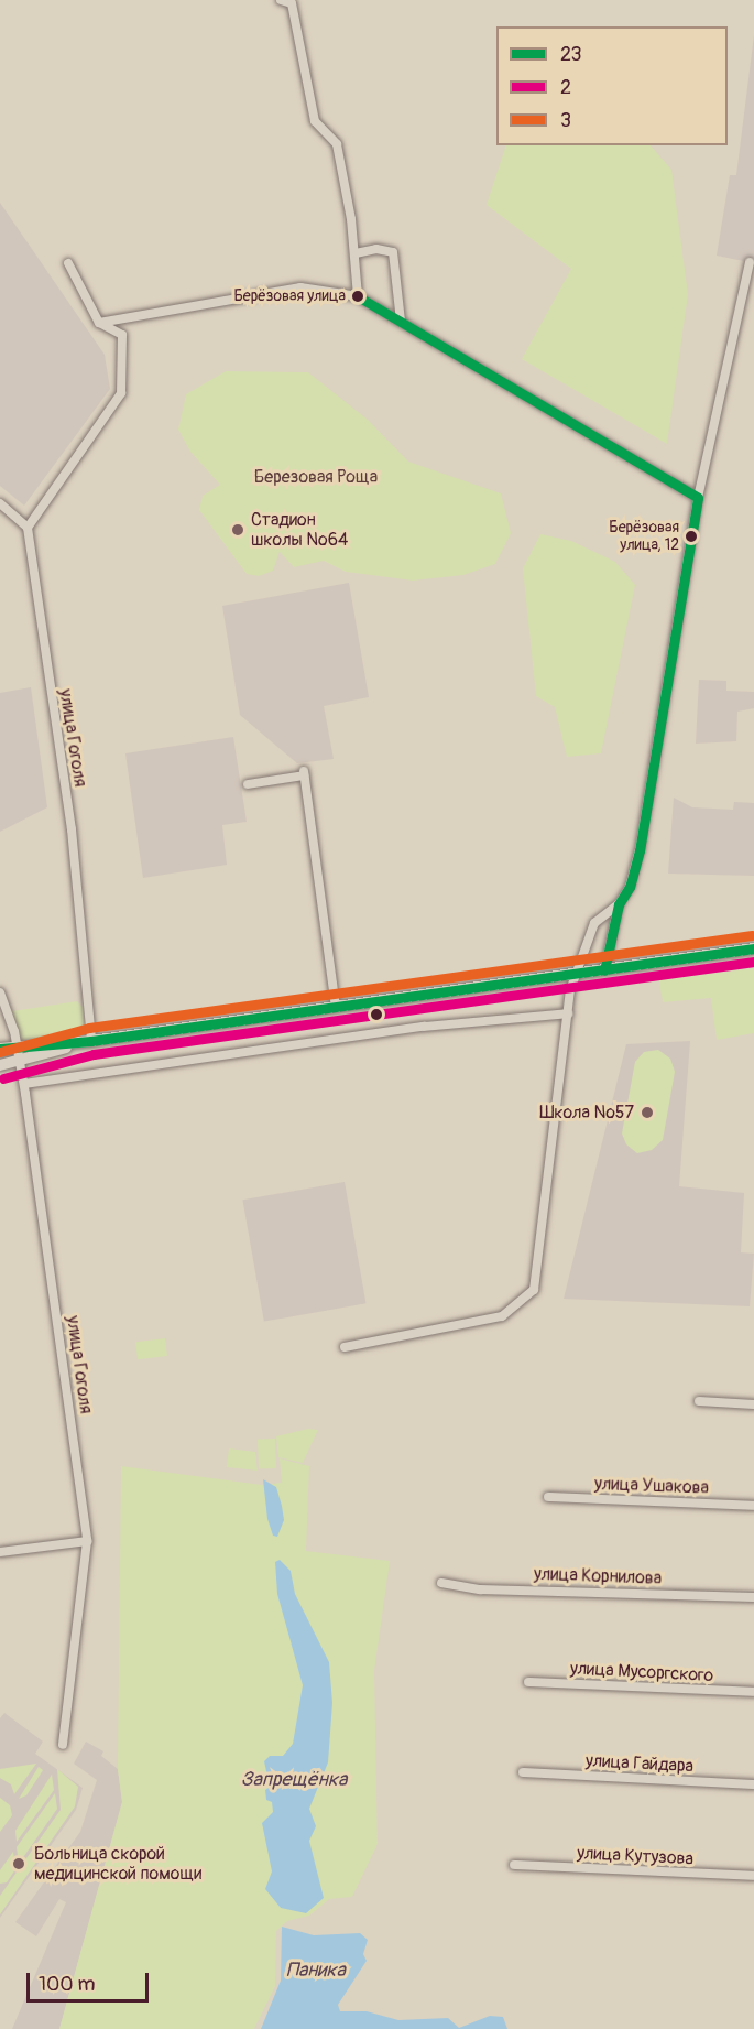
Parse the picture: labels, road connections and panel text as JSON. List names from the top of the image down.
{
  "streets": {
    "street": [
      "улица Гоголя",
      "улица Ушакова",
      "улица Корнилова",
      "улица Мусоргского",
      "улица Гайдара",
      "улица Кутузова"
    ]
  },
  "water": ["Запрещёнка", "Паника"],
  "parks": ["Березовая Роща"],
  "places": [
    "Берёзовая улица",
    "Стадион школы №64",
    "Берёзовая улица, 12",
    "Школа №57",
    "Больница скорой медицинской помощи"
  ],
  "lines": ["transit line 23", "transit line 3", "transit line 2"],
  "legend": ["23", "2", "3"],
  "scale_bar": "100 m"
}
